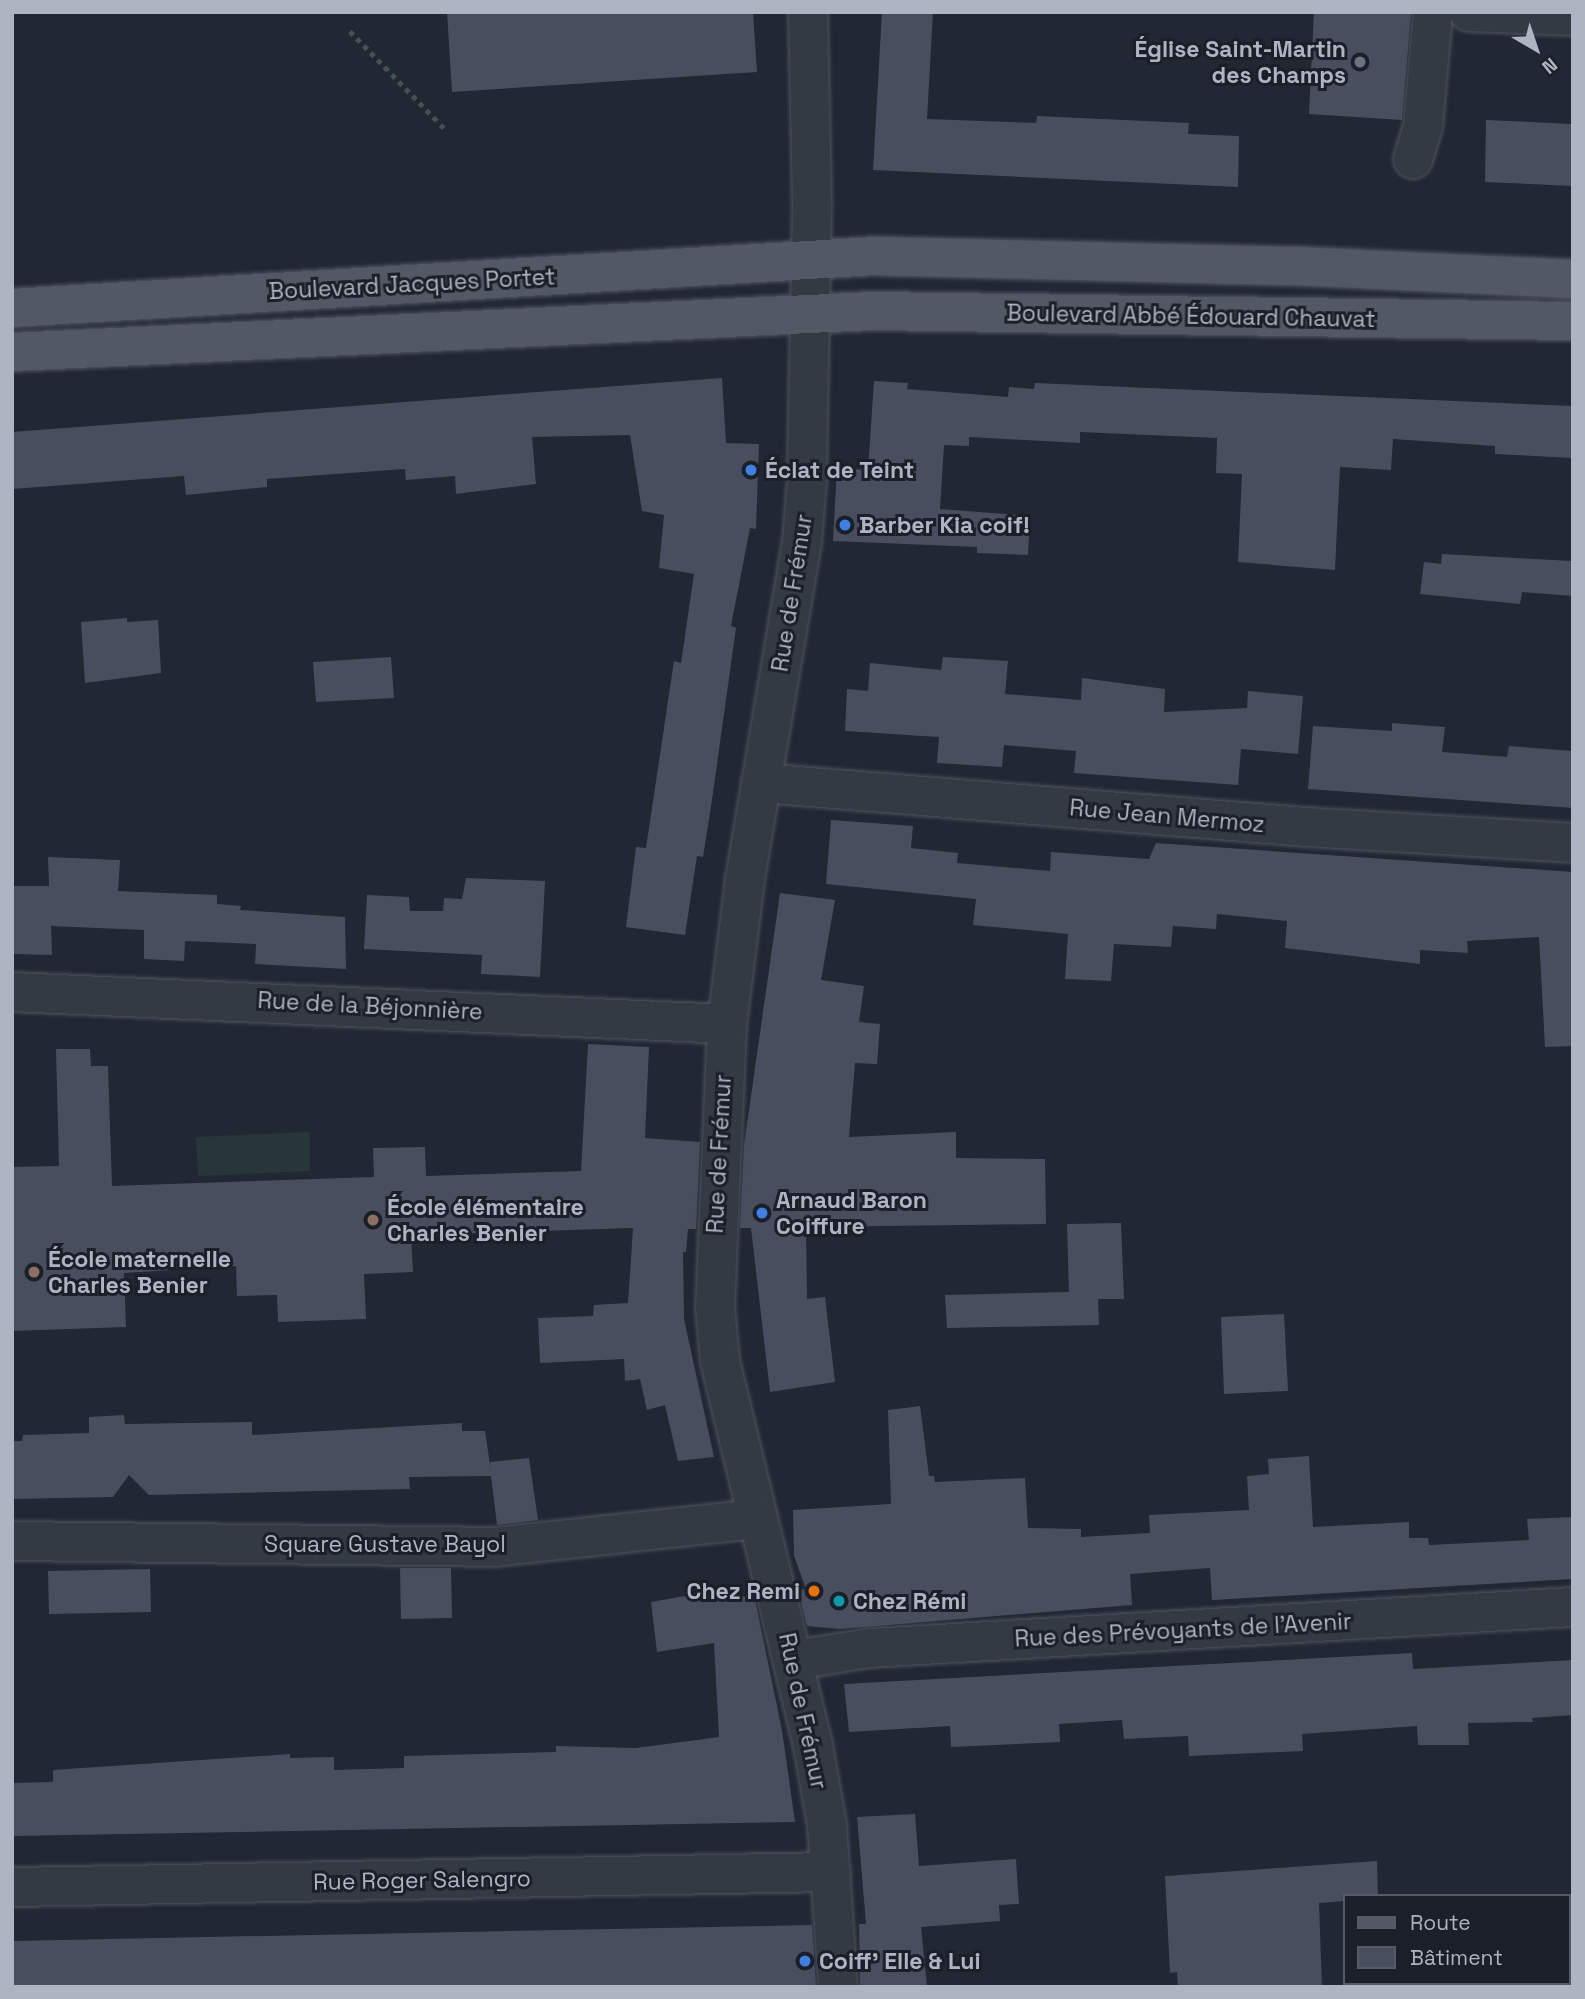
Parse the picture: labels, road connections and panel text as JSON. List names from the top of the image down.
{
  "streets": {
    "main road": ["Boulevard Jacques Portet", "Boulevard Abbé Édouard Chauvat"],
    "street": [
      "Rue de Frémur",
      "Rue Jean Mermoz",
      "Rue de la Béjonnière",
      "Square Gustave Bayol",
      "Rue des Prévoyants de l'Avenir",
      "Rue Roger Salengro"
    ]
  },
  "crossings": [
    ["Boulevard Jacques Portet", "Boulevard Abbé Édouard Chauvat"],
    ["Boulevard Jacques Portet", "Rue de Frémur"],
    ["Boulevard Abbé Édouard Chauvat", "Rue de Frémur"],
    ["Rue de Frémur", "Rue Jean Mermoz"],
    ["Rue de Frémur", "Rue de la Béjonnière"],
    ["Rue de Frémur", "Square Gustave Bayol"],
    ["Rue de Frémur", "Rue des Prévoyants de l'Avenir"],
    ["Rue de Frémur", "Rue Roger Salengro"]
  ],
  "places": [
    "Église Saint-Martin des Champs",
    "Éclat de Teint",
    "Barber Kia coif!",
    "Arnaud Baron Coiffure",
    "École élémentaire Charles Benier",
    "École maternelle Charles Benier",
    "Chez Remi",
    "Chez Rémi",
    "Coiff' Elle & Lui"
  ],
  "legend": ["Route", "Bâtiment"],
  "north": "bottom right"
}
